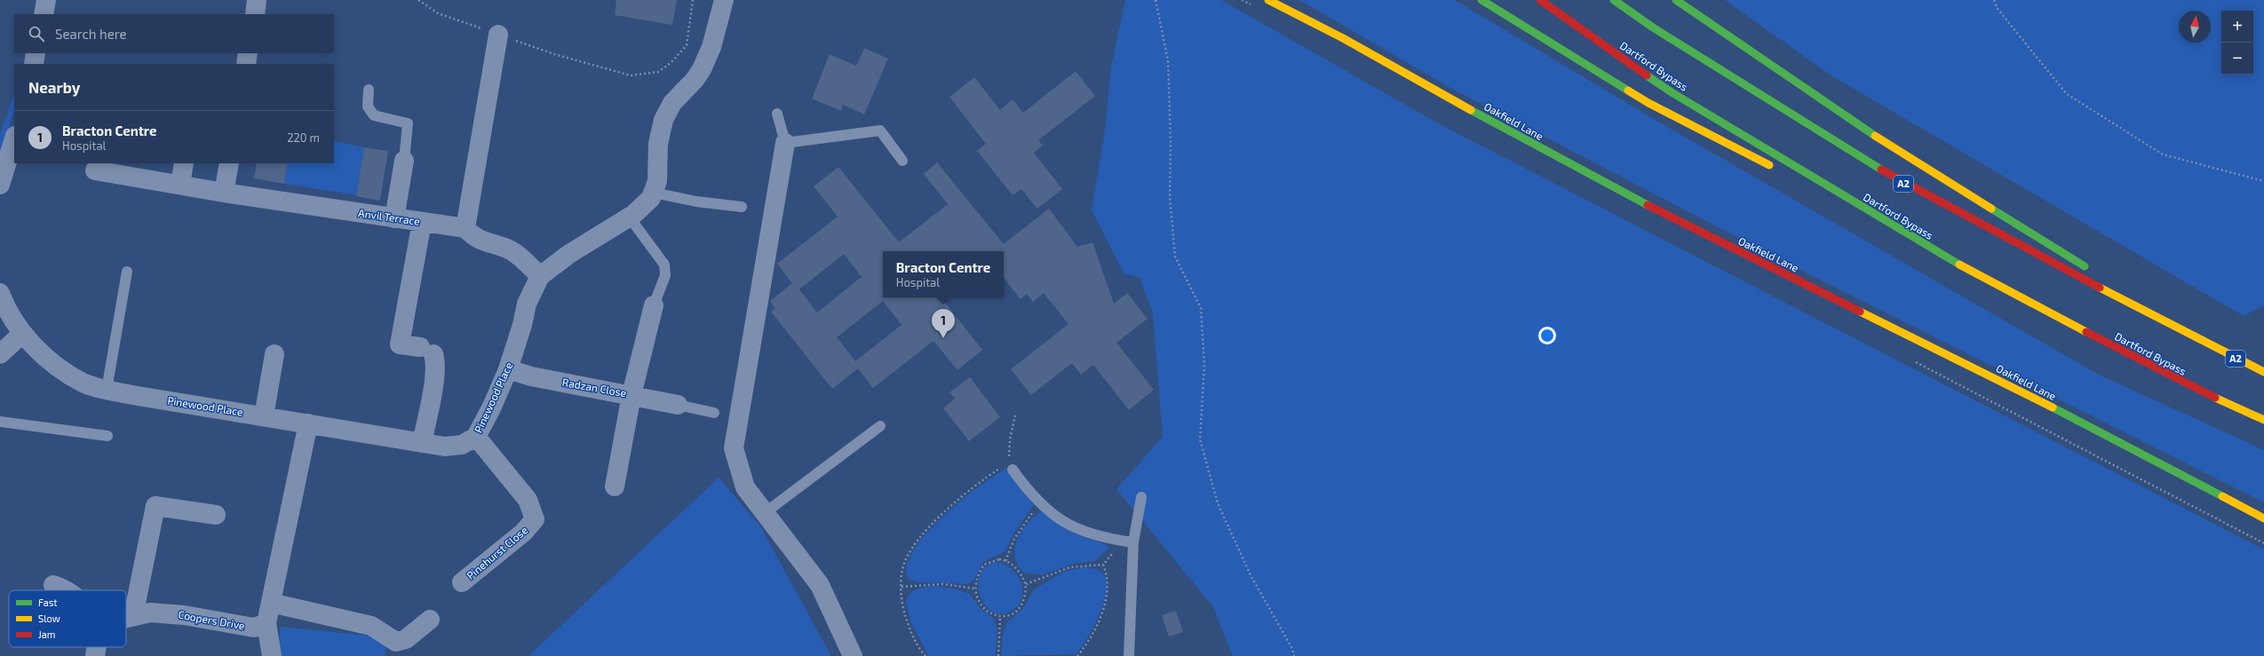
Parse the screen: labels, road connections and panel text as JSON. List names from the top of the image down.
{
  "streets": {
    "main road": ["Dartford Bypass", "Oakfield Lane", "A2"],
    "street": [
      "Anvil Terrace",
      "Radzan Close",
      "Pinewood Place",
      "Pinehurst Close",
      "Coopers Drive"
    ]
  },
  "crossings": [
    ["Radzan Close", "Pinewood Place"],
    ["Pinewood Place", "Pinehurst Close"]
  ],
  "legend": ["Fast", "Slow", "Jam"],
  "north": "top",
  "page": {
    "map_buttons": ["+", "−"],
    "search": "Search here",
    "heading": "Nearby",
    "list": [
      {
        "mark": "1",
        "name": "Bracton Centre",
        "note": "Hospital",
        "value": "220 m"
      }
    ],
    "popup": ["Bracton Centre", "Hospital"],
    "pins": "1"
  }
}
